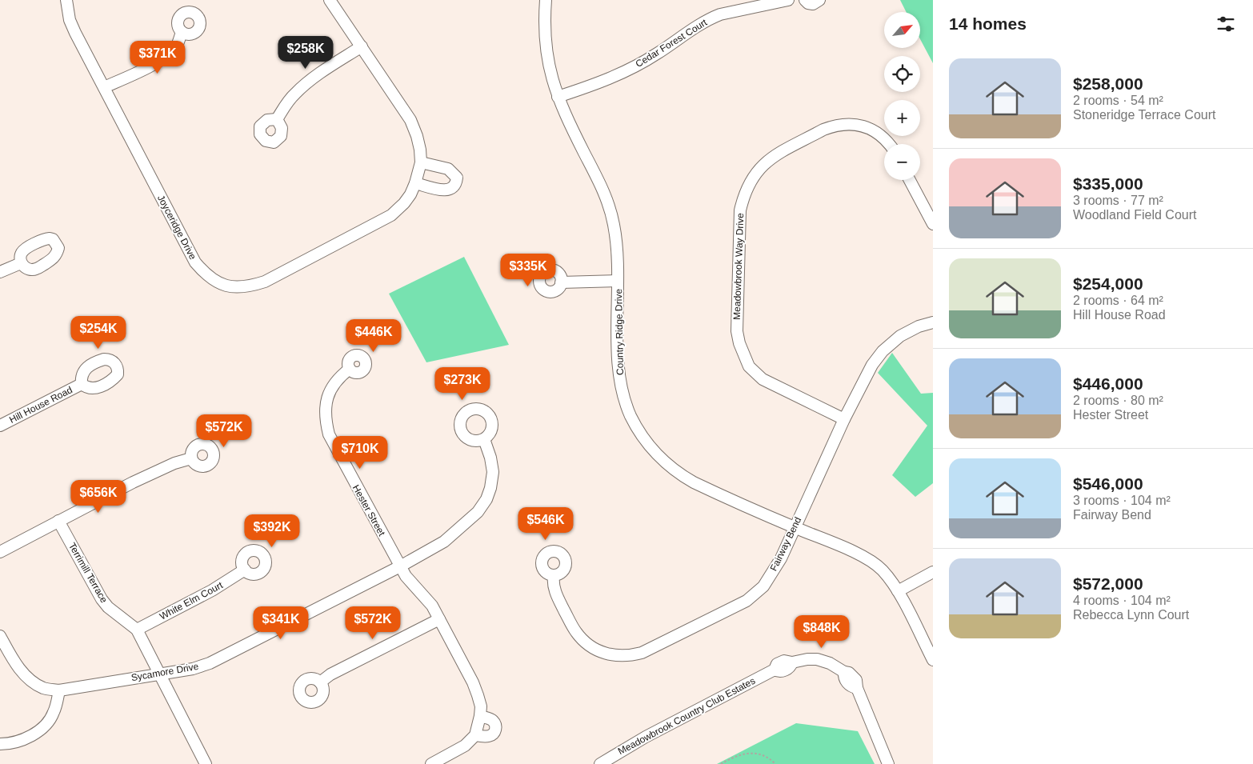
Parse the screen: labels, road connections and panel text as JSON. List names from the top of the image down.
{
  "streets": {
    "street": [
      "Cedar Forest Court",
      "Joyceridge Drive",
      "Meadowbrook Way Drive",
      "Country Ridge Drive",
      "Hill House Road",
      "Hester Street",
      "Fairway Bend",
      "Terrimill Terrace",
      "White Elm Court",
      "Sycamore Drive",
      "Meadowbrook Country Club Estates"
    ]
  },
  "crossings": [
    ["Cedar Forest Court", "Country Ridge Drive"],
    ["Meadowbrook Way Drive", "Fairway Bend"],
    ["Country Ridge Drive", "Fairway Bend"],
    ["Hester Street", "Sycamore Drive"],
    ["Terrimill Terrace", "White Elm Court"],
    ["Terrimill Terrace", "Sycamore Drive"]
  ],
  "north": "top right",
  "page": {
    "heading": "14 homes",
    "map_buttons": ["+", "−"],
    "price": [
      "$258K",
      "$371K",
      "$335K",
      "$254K",
      "$446K",
      "$273K",
      "$572K",
      "$710K",
      "$656K",
      "$546K",
      "$392K",
      "$341K",
      "$572K",
      "$848K"
    ],
    "list": [
      {
        "name": "$258,000",
        "note": "2 rooms · 54 m² · Stoneridge Terrace Court"
      },
      {
        "name": "$335,000",
        "note": "3 rooms · 77 m² · Woodland Field Court"
      },
      {
        "name": "$254,000",
        "note": "2 rooms · 64 m² · Hill House Road"
      },
      {
        "name": "$446,000",
        "note": "2 rooms · 80 m² · Hester Street"
      },
      {
        "name": "$546,000",
        "note": "3 rooms · 104 m² · Fairway Bend"
      },
      {
        "name": "$572,000",
        "note": "4 rooms · 104 m² · Rebecca Lynn Court"
      }
    ]
  }
}
